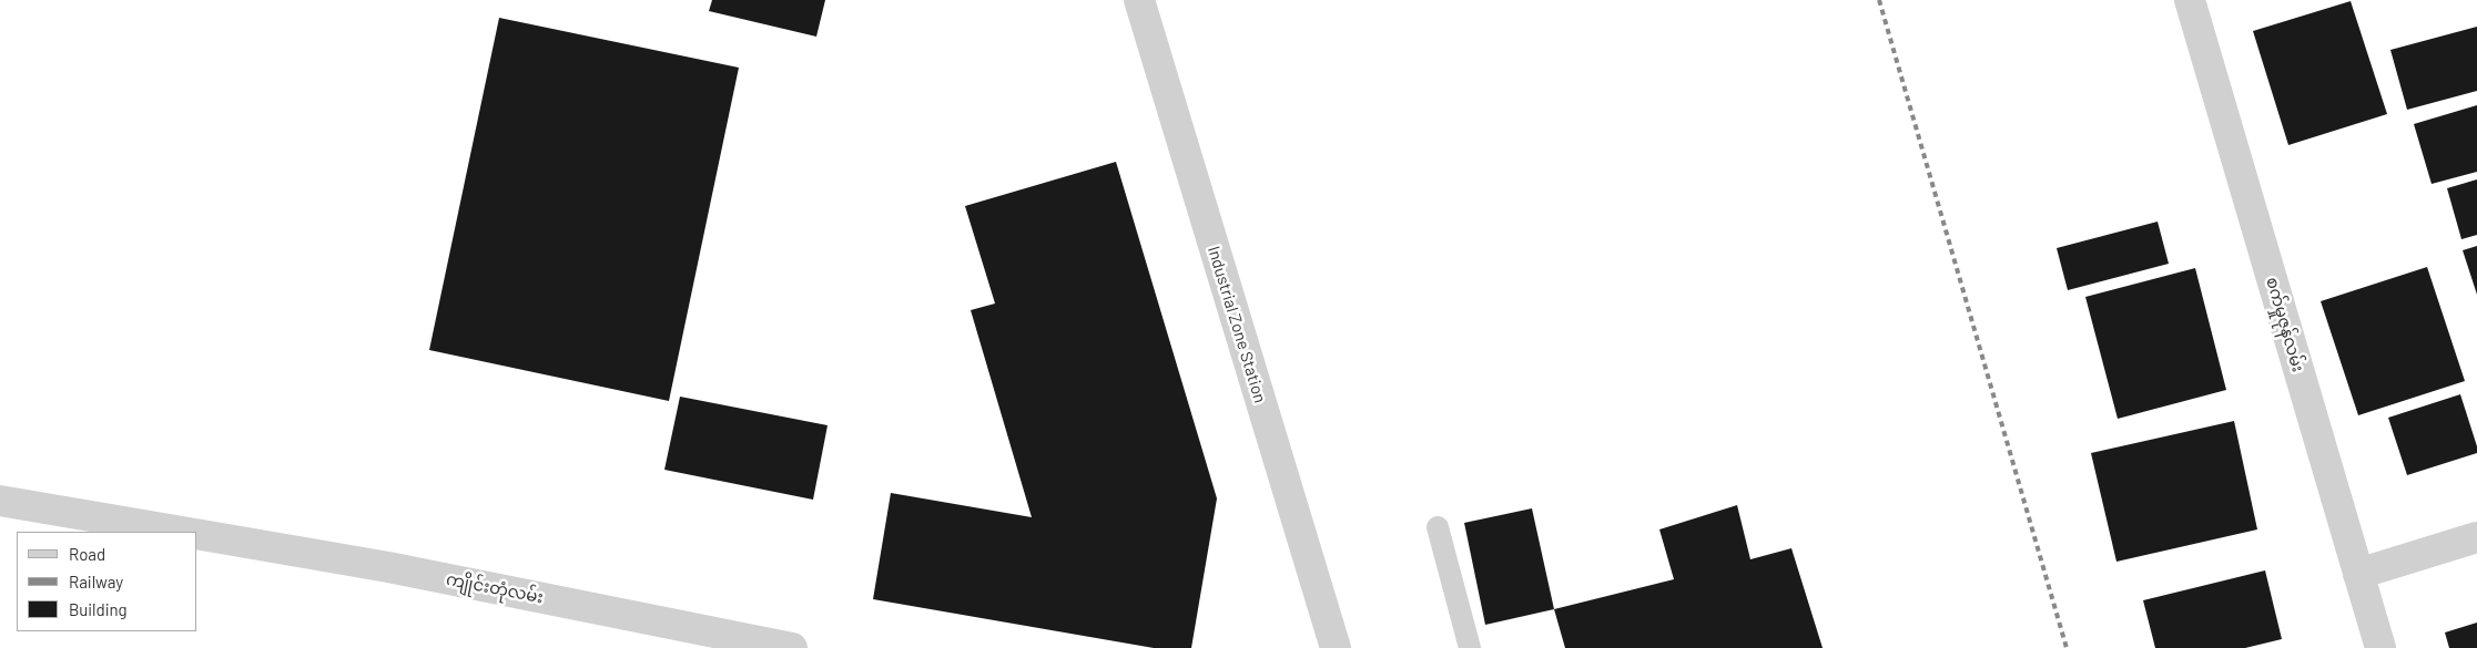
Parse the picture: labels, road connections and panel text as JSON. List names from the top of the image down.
{
  "streets": {
    "street": ["Industrial Zone Station", "စက်မှုဇုန်လမ်း", "ကျိုင်းတုံလမ်း"]
  },
  "legend": ["Road", "Railway", "Building"]
}
